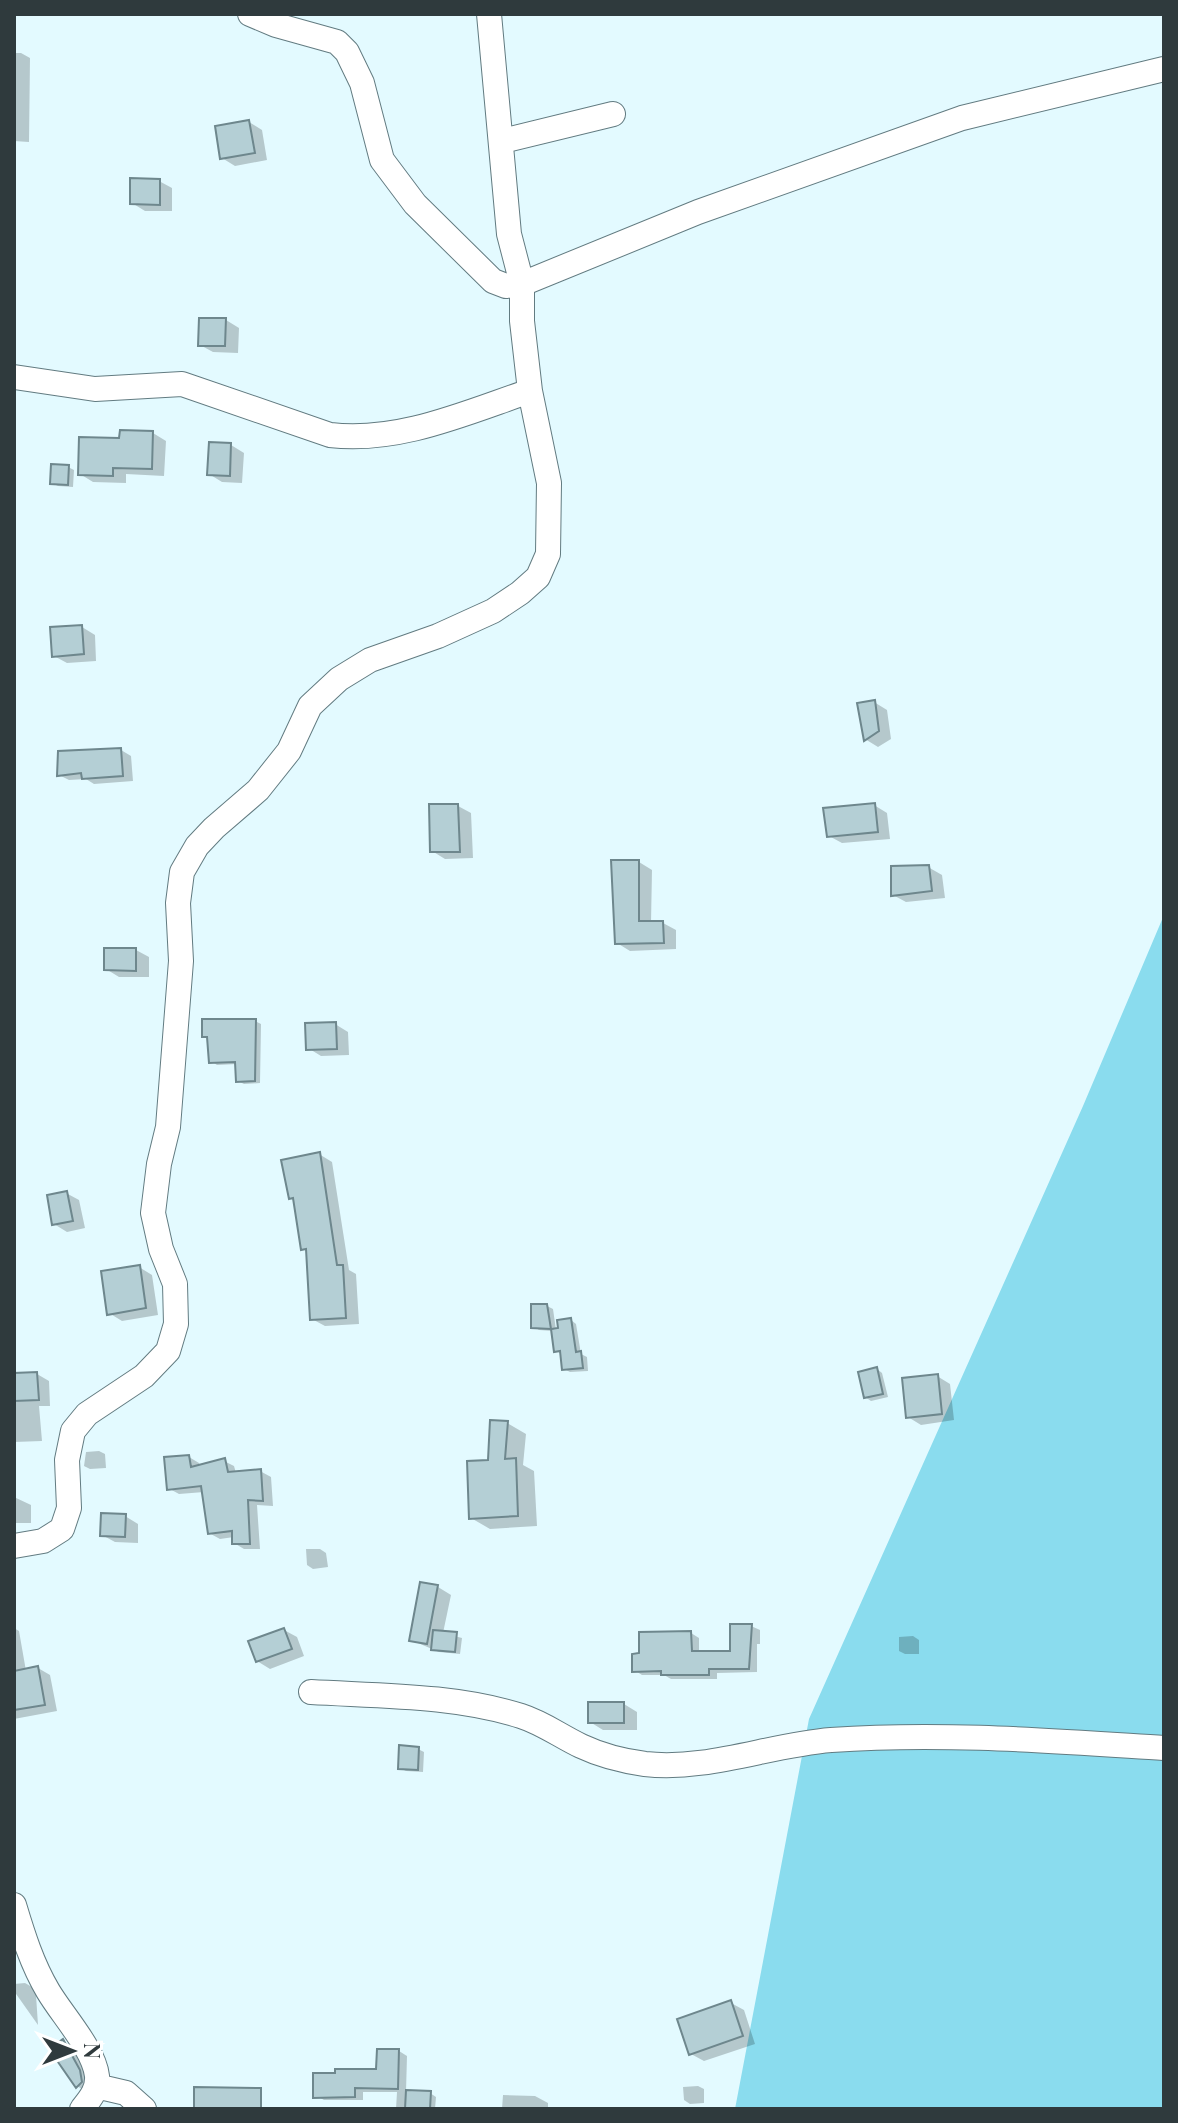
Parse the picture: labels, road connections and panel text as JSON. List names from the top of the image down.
{
  "north": "right"
}
